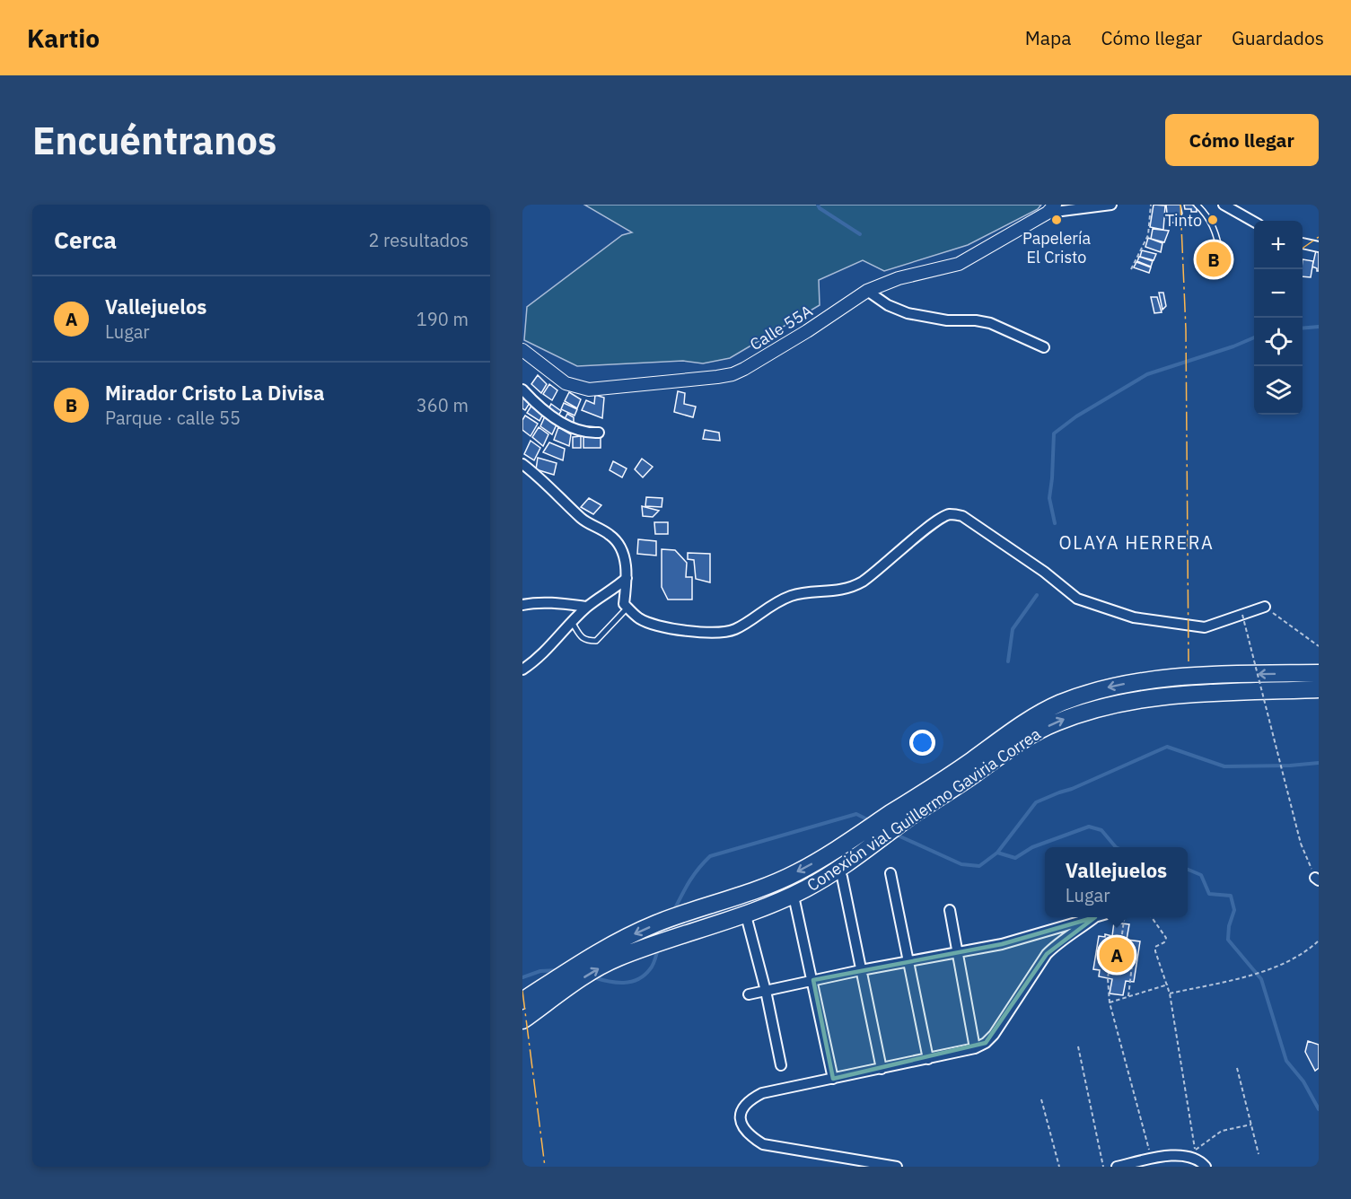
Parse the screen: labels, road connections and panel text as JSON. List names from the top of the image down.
{
  "streets": {
    "highway": ["Conexión vial Guillermo Gaviria Correa"],
    "street": ["Calle 55A"]
  },
  "districts": ["OLAYA HERRERA"],
  "places": ["Papelería El Cristo", "Tinto"],
  "page": {
    "header": "Kartio",
    "nav": ["Mapa", "Cómo llegar", "Guardados"],
    "buttons": "Cómo llegar",
    "title": "Encuéntranos",
    "heading": ["Cerca", "2 resultados"],
    "map_buttons": ["+", "−"],
    "pins": ["B", "A"],
    "list": [
      {
        "mark": "A",
        "name": "Vallejuelos",
        "note": "Lugar",
        "value": "190 m"
      },
      {
        "mark": "B",
        "name": "Mirador Cristo La Divisa",
        "note": "Parque · calle 55",
        "value": "360 m"
      }
    ],
    "popup": ["Vallejuelos", "Lugar"]
  }
}
